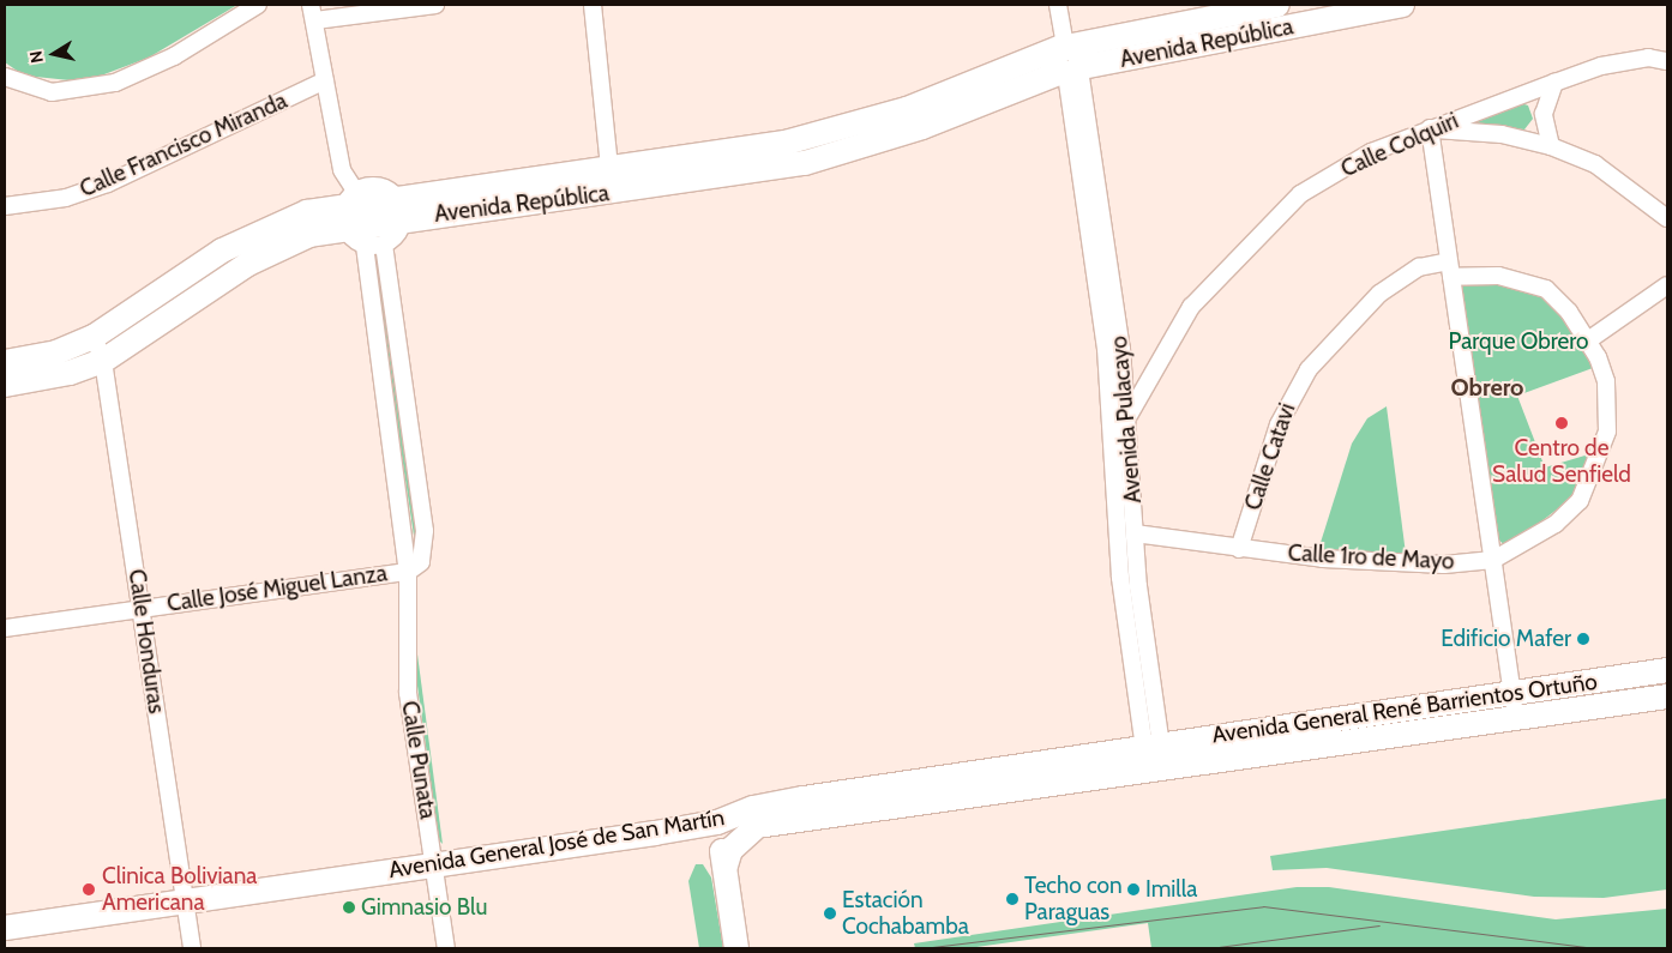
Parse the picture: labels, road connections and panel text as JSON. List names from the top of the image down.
{
  "streets": {
    "main road": ["Avenida República", "Avenida General René Barrientos Ortuño", "Avenida General José de San Martín"],
    "street": [
      "Calle Francisco Miranda",
      "Calle Colquiri",
      "Avenida Pulacayo",
      "Calle Catavi",
      "Calle 1ro de Mayo",
      "Calle José Miguel Lanza",
      "Calle Honduras",
      "Calle Punata"
    ]
  },
  "crossings": [
    ["Avenida República", "Avenida Pulacayo"],
    ["Avenida República", "Calle Honduras"],
    ["Calle Colquiri", "Avenida Pulacayo"],
    ["Avenida Pulacayo", "Calle 1ro de Mayo"],
    ["Avenida Pulacayo", "Avenida General René Barrientos Ortuño"],
    ["Avenida Pulacayo", "Avenida General José de San Martín"],
    ["Calle Catavi", "Calle 1ro de Mayo"],
    ["Calle José Miguel Lanza", "Calle Honduras"],
    ["Calle José Miguel Lanza", "Calle Punata"],
    ["Calle Honduras", "Avenida General José de San Martín"],
    ["Avenida General René Barrientos Ortuño", "Avenida General José de San Martín"],
    ["Calle Punata", "Avenida General José de San Martín"]
  ],
  "districts": ["Obrero"],
  "parks": ["Parque Obrero"],
  "places": [
    "Centro de Salud Senfield",
    "Edificio Mafer",
    "Clinica Boliviana Americana",
    "Imilla",
    "Techo con Paraguas",
    "Gimnasio Blu",
    "Estación Cochabamba"
  ],
  "north": "left"
}
